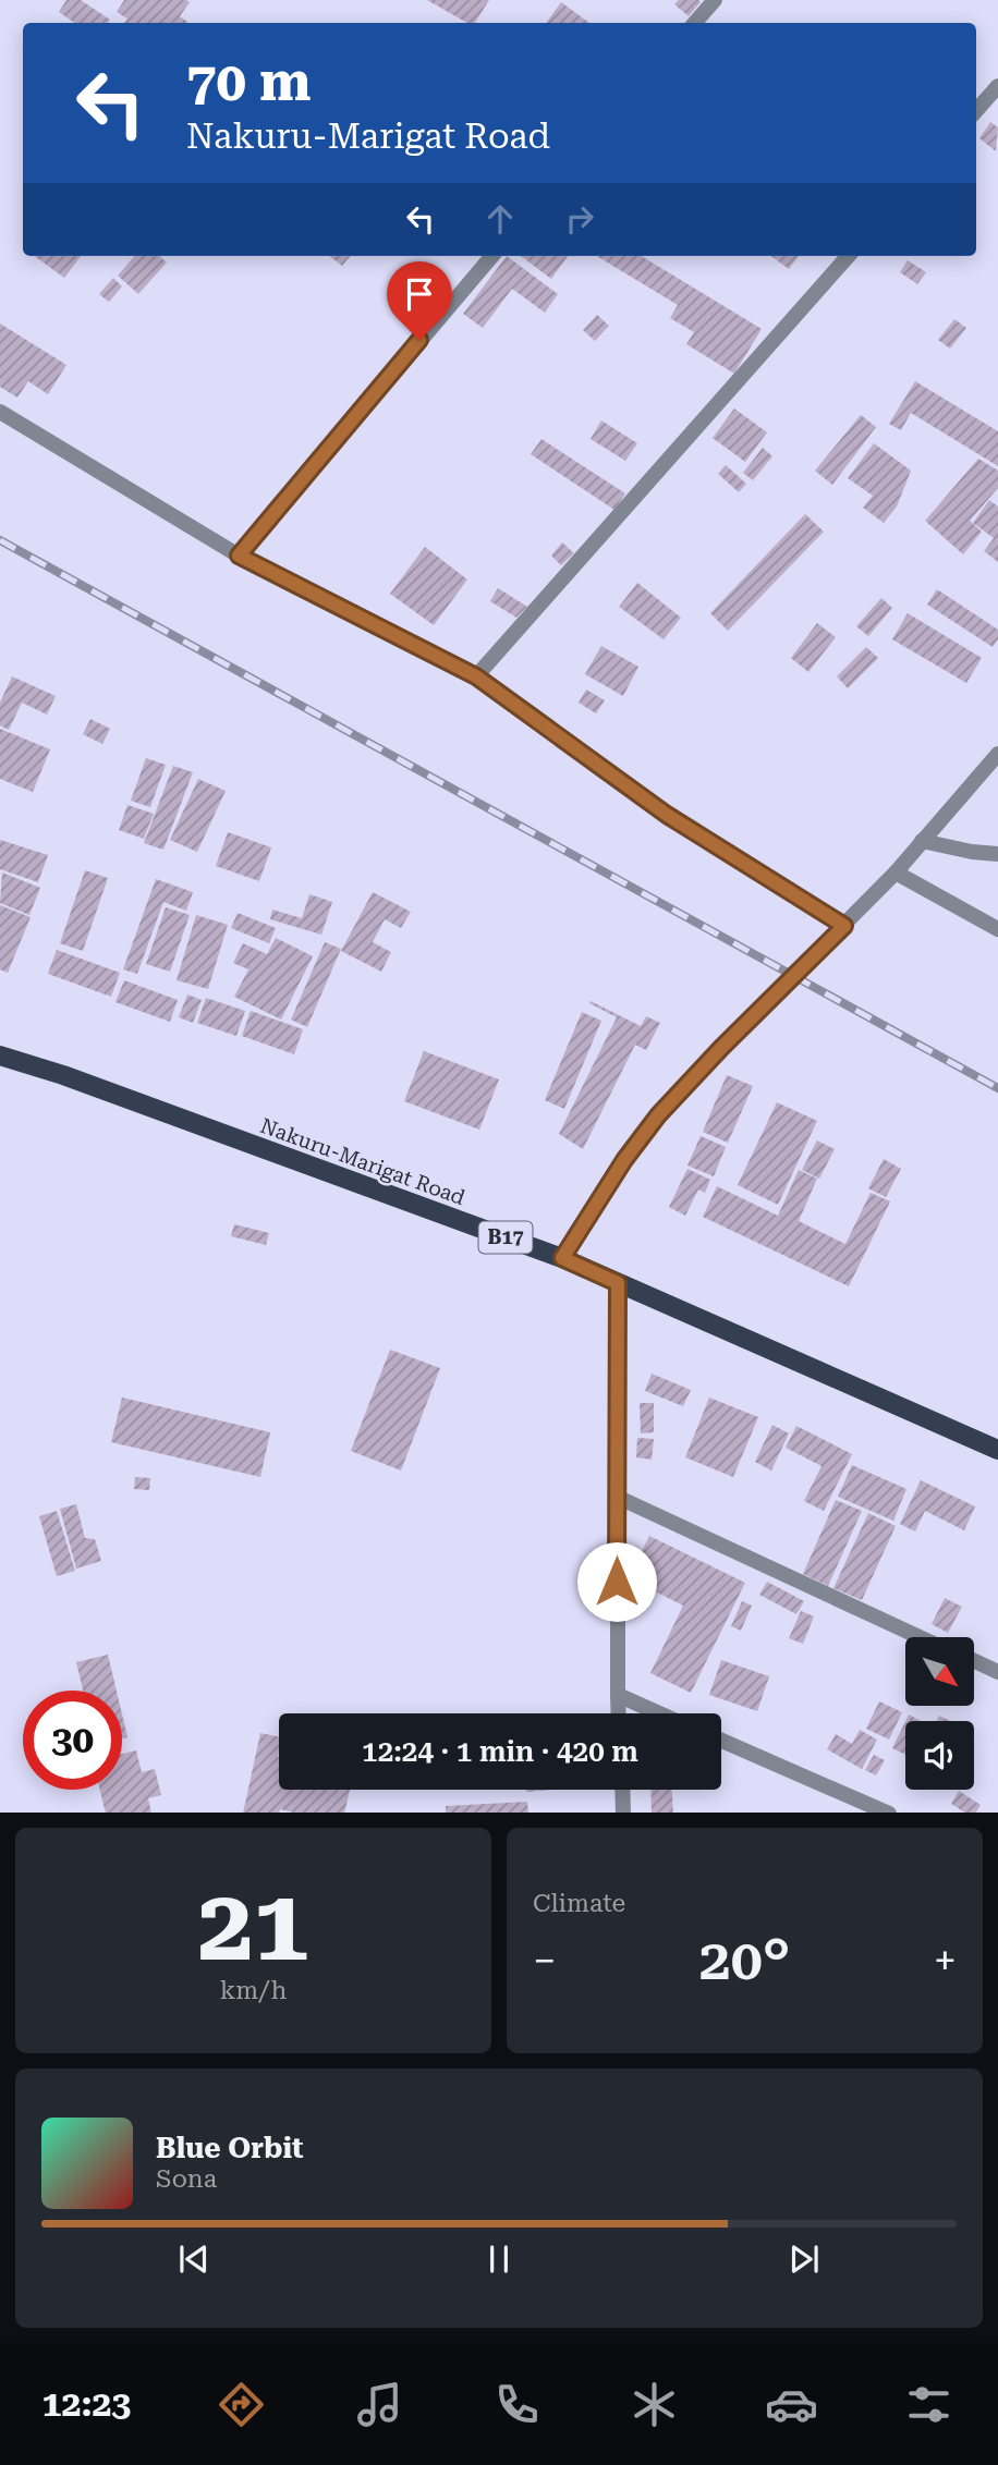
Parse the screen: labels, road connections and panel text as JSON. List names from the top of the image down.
{
  "streets": {
    "main road": ["Nakuru-Marigat Road", "B17"]
  },
  "north": "bottom right",
  "page": {
    "turn": ["70 m", "Nakuru-Marigat Road"],
    "limit": "30",
    "trip": "12:24 · 1 min · 420 m",
    "tile": [
      ["21", "km/h"],
      "Climate"
    ],
    "heat": ["−", "20°", "+"],
    "song": ["Blue Orbit", "Sona"],
    "tabs": "12:23"
  }
}
